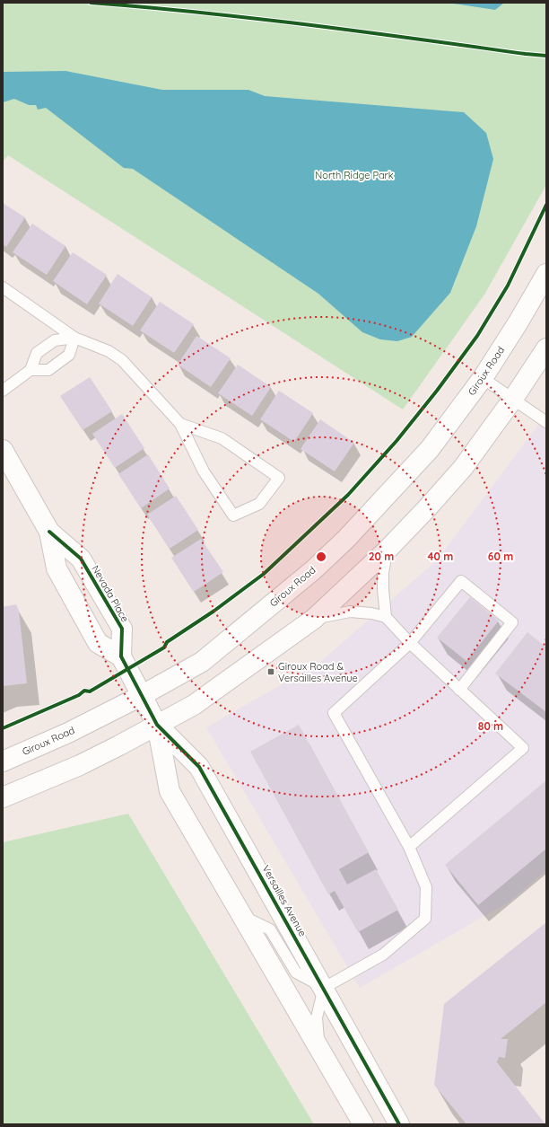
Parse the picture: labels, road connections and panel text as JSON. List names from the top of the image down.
{
  "streets": {
    "main road": ["Giroux Road", "Nevada Place", "Versailles Avenue"]
  },
  "crossings": [
    ["Giroux Road", "Nevada Place"],
    ["Giroux Road", "Versailles Avenue"],
    ["Nevada Place", "Versailles Avenue"]
  ],
  "parks": ["North Ridge Park"],
  "places": {
    "transit": ["Giroux Road & Versailles Avenue"]
  },
  "rings": [
    "20 m",
    "40 m",
    "60 m",
    "80 m"
  ]
}
